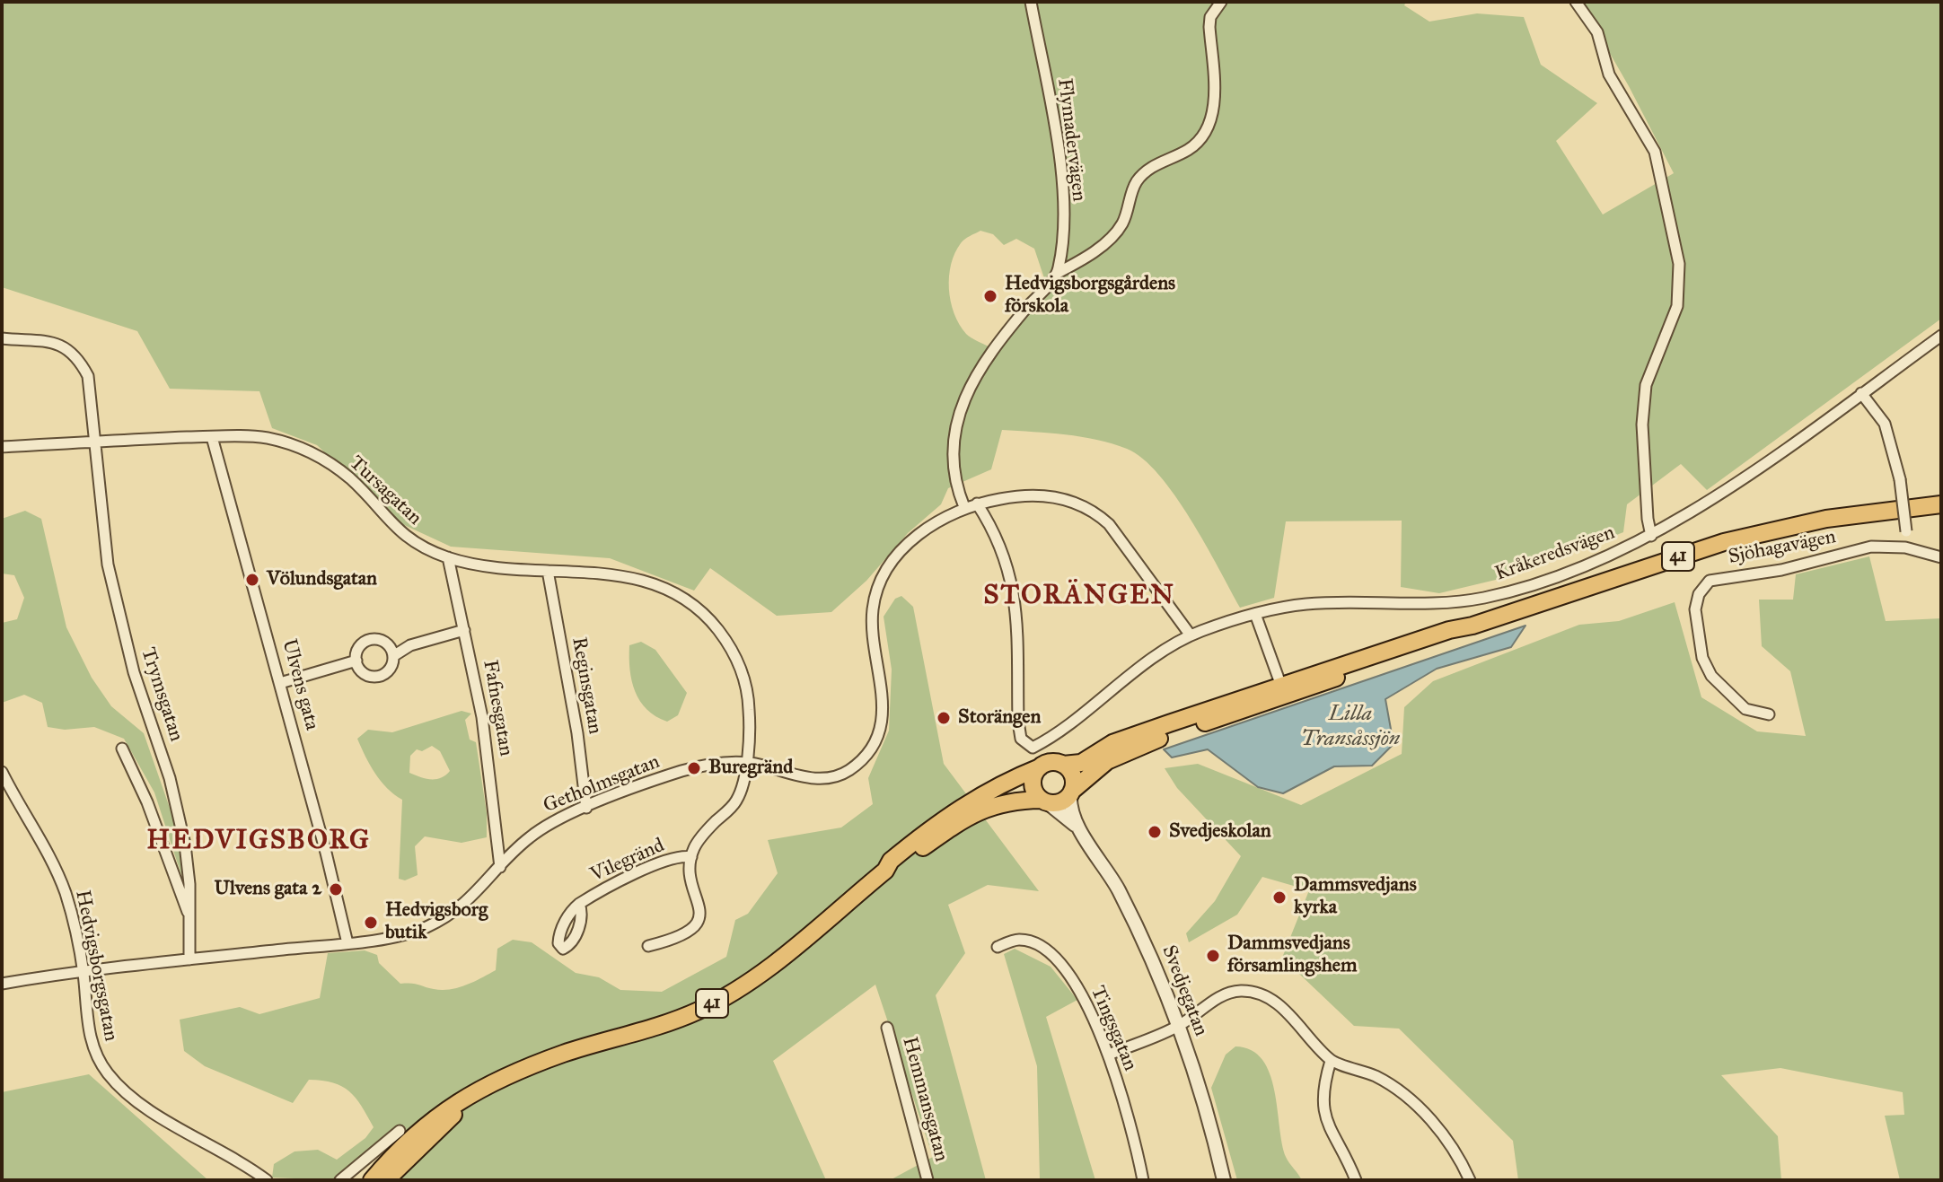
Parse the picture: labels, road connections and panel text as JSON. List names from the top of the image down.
{
  "streets": {
    "main road": ["41"],
    "street": [
      "Flymadervägen",
      "Tursagatan",
      "Sjöhagavägen",
      "Kråkeredsvägen",
      "Ulvens gata",
      "Reginsgatan",
      "Trymsgatan",
      "Fafnesgatan",
      "Getholmsgatan",
      "Vilegränd",
      "Hedvigsborgsgatan",
      "Svedjegatan",
      "Tingsgatan",
      "Hemmansgatan"
    ]
  },
  "crossings": [
    ["Tursagatan", "Ulvens gata"],
    ["Tursagatan", "Reginsgatan"],
    ["Tursagatan", "Trymsgatan"],
    ["Tursagatan", "Fafnesgatan"],
    ["Tursagatan", "Getholmsgatan"],
    ["Tursagatan", "Vilegränd"],
    ["Kråkeredsvägen", "Getholmsgatan"],
    ["41", "Svedjegatan"],
    ["Ulvens gata", "Getholmsgatan"],
    ["Reginsgatan", "Getholmsgatan"],
    ["Trymsgatan", "Getholmsgatan"],
    ["Fafnesgatan", "Getholmsgatan"],
    ["Getholmsgatan", "Hedvigsborgsgatan"]
  ],
  "districts": ["STORÄNGEN", "HEDVIGSBORG"],
  "water": ["Lilla Transåssjön"],
  "places": [
    "Hedvigsborgsgårdens förskola",
    "Völundsgatan",
    "Storängen",
    "Buregränd",
    "Svedjeskolan",
    "Ulvens gata 2",
    "Dammsvedjans kyrka",
    "Hedvigsborg butik",
    "Dammsvedjans församlingshem"
  ]
}
